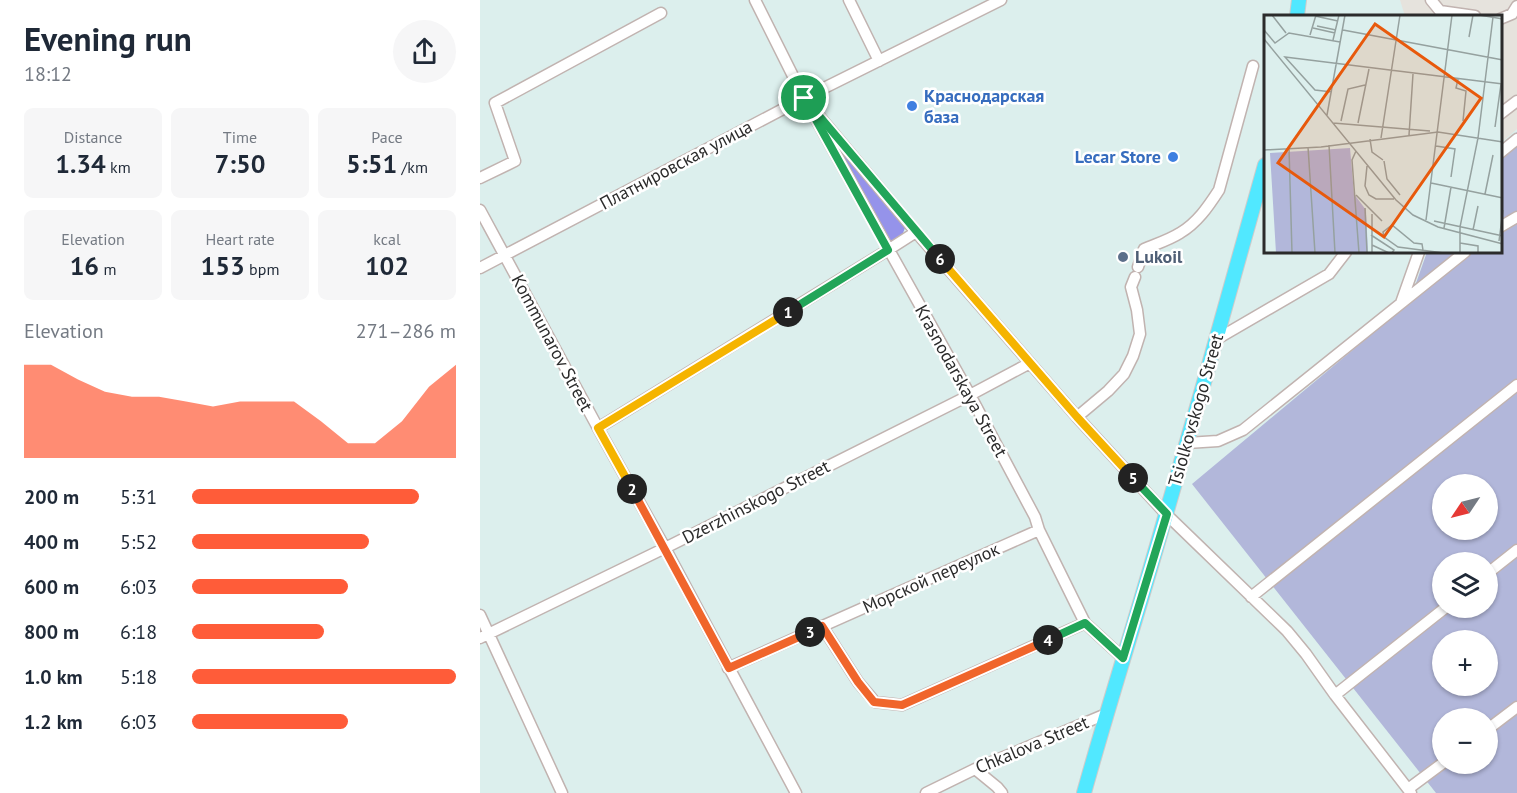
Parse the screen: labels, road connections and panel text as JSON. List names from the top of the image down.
{
  "streets": {
    "main road": ["Tsiolkovskogo Street"],
    "street": [
      "Платнировская улица",
      "Kommunarov Street",
      "Krasnodarskaya Street",
      "Dzerzhinskogo Street",
      "Морской переулок",
      "Chkalova Street"
    ]
  },
  "crossings": [
    ["Платнировская улица", "Kommunarov Street"],
    ["Платнировская улица", "Krasnodarskaya Street"],
    ["Kommunarov Street", "Dzerzhinskogo Street"],
    ["Kommunarov Street", "Морской переулок"],
    ["Krasnodarskaya Street", "Tsiolkovskogo Street"],
    ["Krasnodarskaya Street", "Dzerzhinskogo Street"],
    ["Krasnodarskaya Street", "Морской переулок"],
    ["Tsiolkovskogo Street", "Chkalova Street"]
  ],
  "places": ["Краснодарская база", "Lecar Store", "Lukoil"],
  "north": "bottom left",
  "page": {
    "heading": ["Evening run", "18:12"],
    "stats": [
      ["Distance", "1.34 km"],
      ["Time", "7:50"],
      ["Pace", "5:51 /km"],
      ["Elevation", "16 m"],
      ["Heart rate", "153 bpm"],
      ["kcal", "102"]
    ],
    "pins": [
      "6",
      "1",
      "5",
      "2",
      "3",
      "4"
    ],
    "chart": ["Elevation", "271–286 m"],
    "list": [
      {
        "name": "200 m",
        "note": "5:31"
      },
      {
        "name": "400 m",
        "note": "5:52"
      },
      {
        "name": "600 m",
        "note": "6:03"
      },
      {
        "name": "800 m",
        "note": "6:18"
      },
      {
        "name": "1.0 km",
        "note": "5:18"
      },
      {
        "name": "1.2 km",
        "note": "6:03"
      }
    ],
    "map_buttons": ["+", "−"]
  }
}
